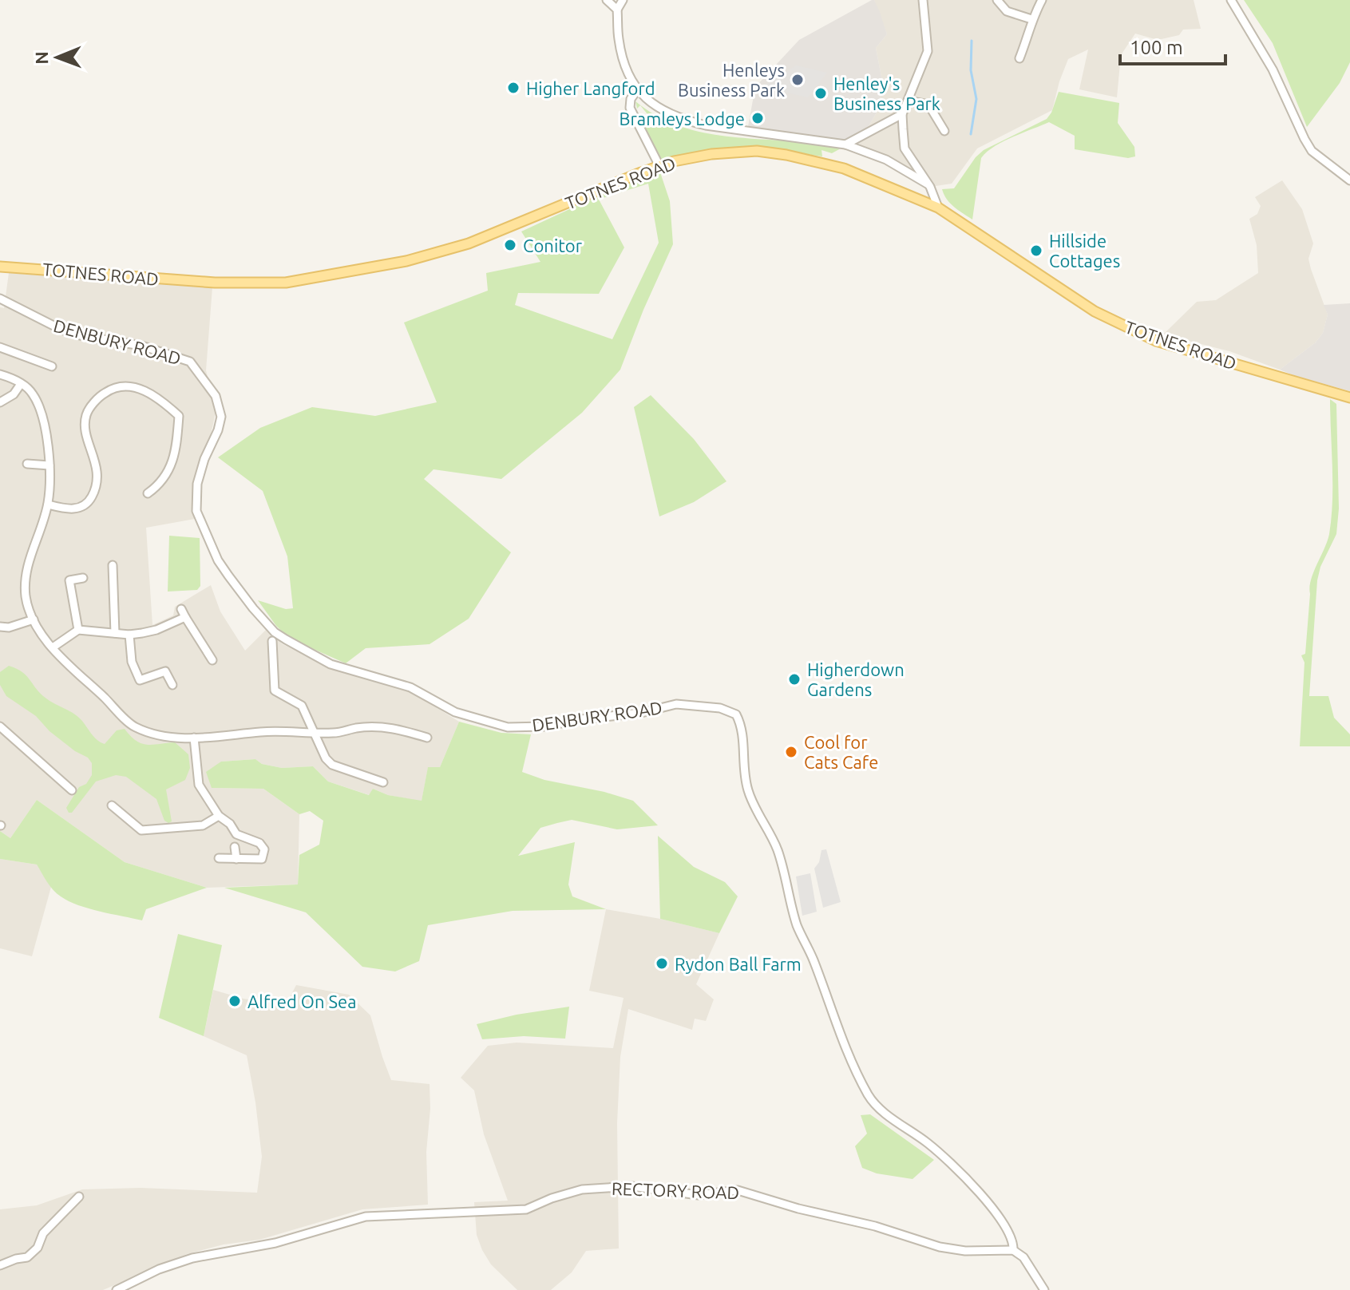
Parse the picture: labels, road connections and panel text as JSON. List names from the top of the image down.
{
  "streets": {
    "main road": ["TOTNES ROAD"],
    "street": ["DENBURY ROAD", "RECTORY ROAD"]
  },
  "crossings": [
    ["DENBURY ROAD", "RECTORY ROAD"]
  ],
  "places": [
    "Henleys Business Park",
    "Higher Langford",
    "Henley's Business Park",
    "Bramleys Lodge",
    "Conitor",
    "Hillside Cottages",
    "Higherdown Gardens",
    "Cool for Cats Cafe",
    "Rydon Ball Farm",
    "Alfred On Sea"
  ],
  "scale_bar": "100 m",
  "north": "left"
}
